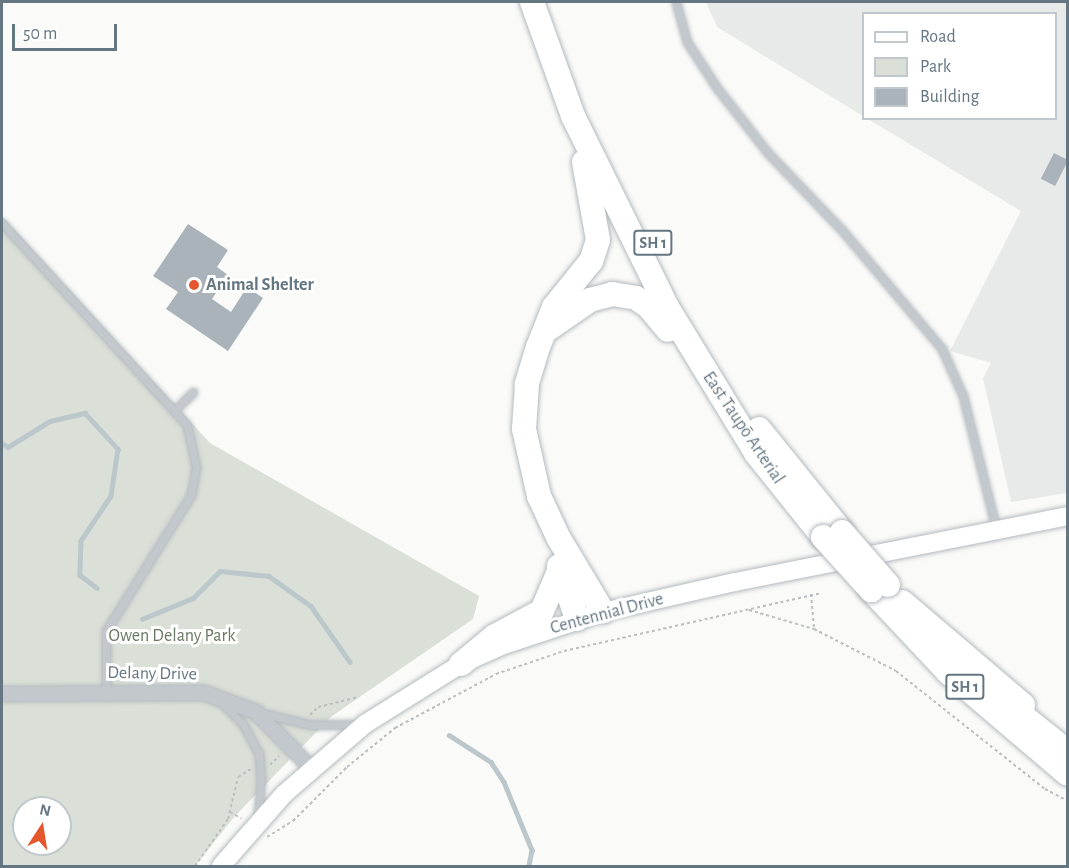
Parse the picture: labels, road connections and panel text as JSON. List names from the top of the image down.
{
  "streets": {
    "highway": ["SH 1", "East Taupō Arterial"],
    "main road": ["Centennial Drive"],
    "street": ["Delany Drive"]
  },
  "crossings": [
    ["Centennial Drive", "Delany Drive"]
  ],
  "parks": ["Owen Delany Park"],
  "places": ["Animal Shelter"],
  "legend": ["Road", "Park", "Building"],
  "scale_bar": "50 m",
  "north": "top"
}
